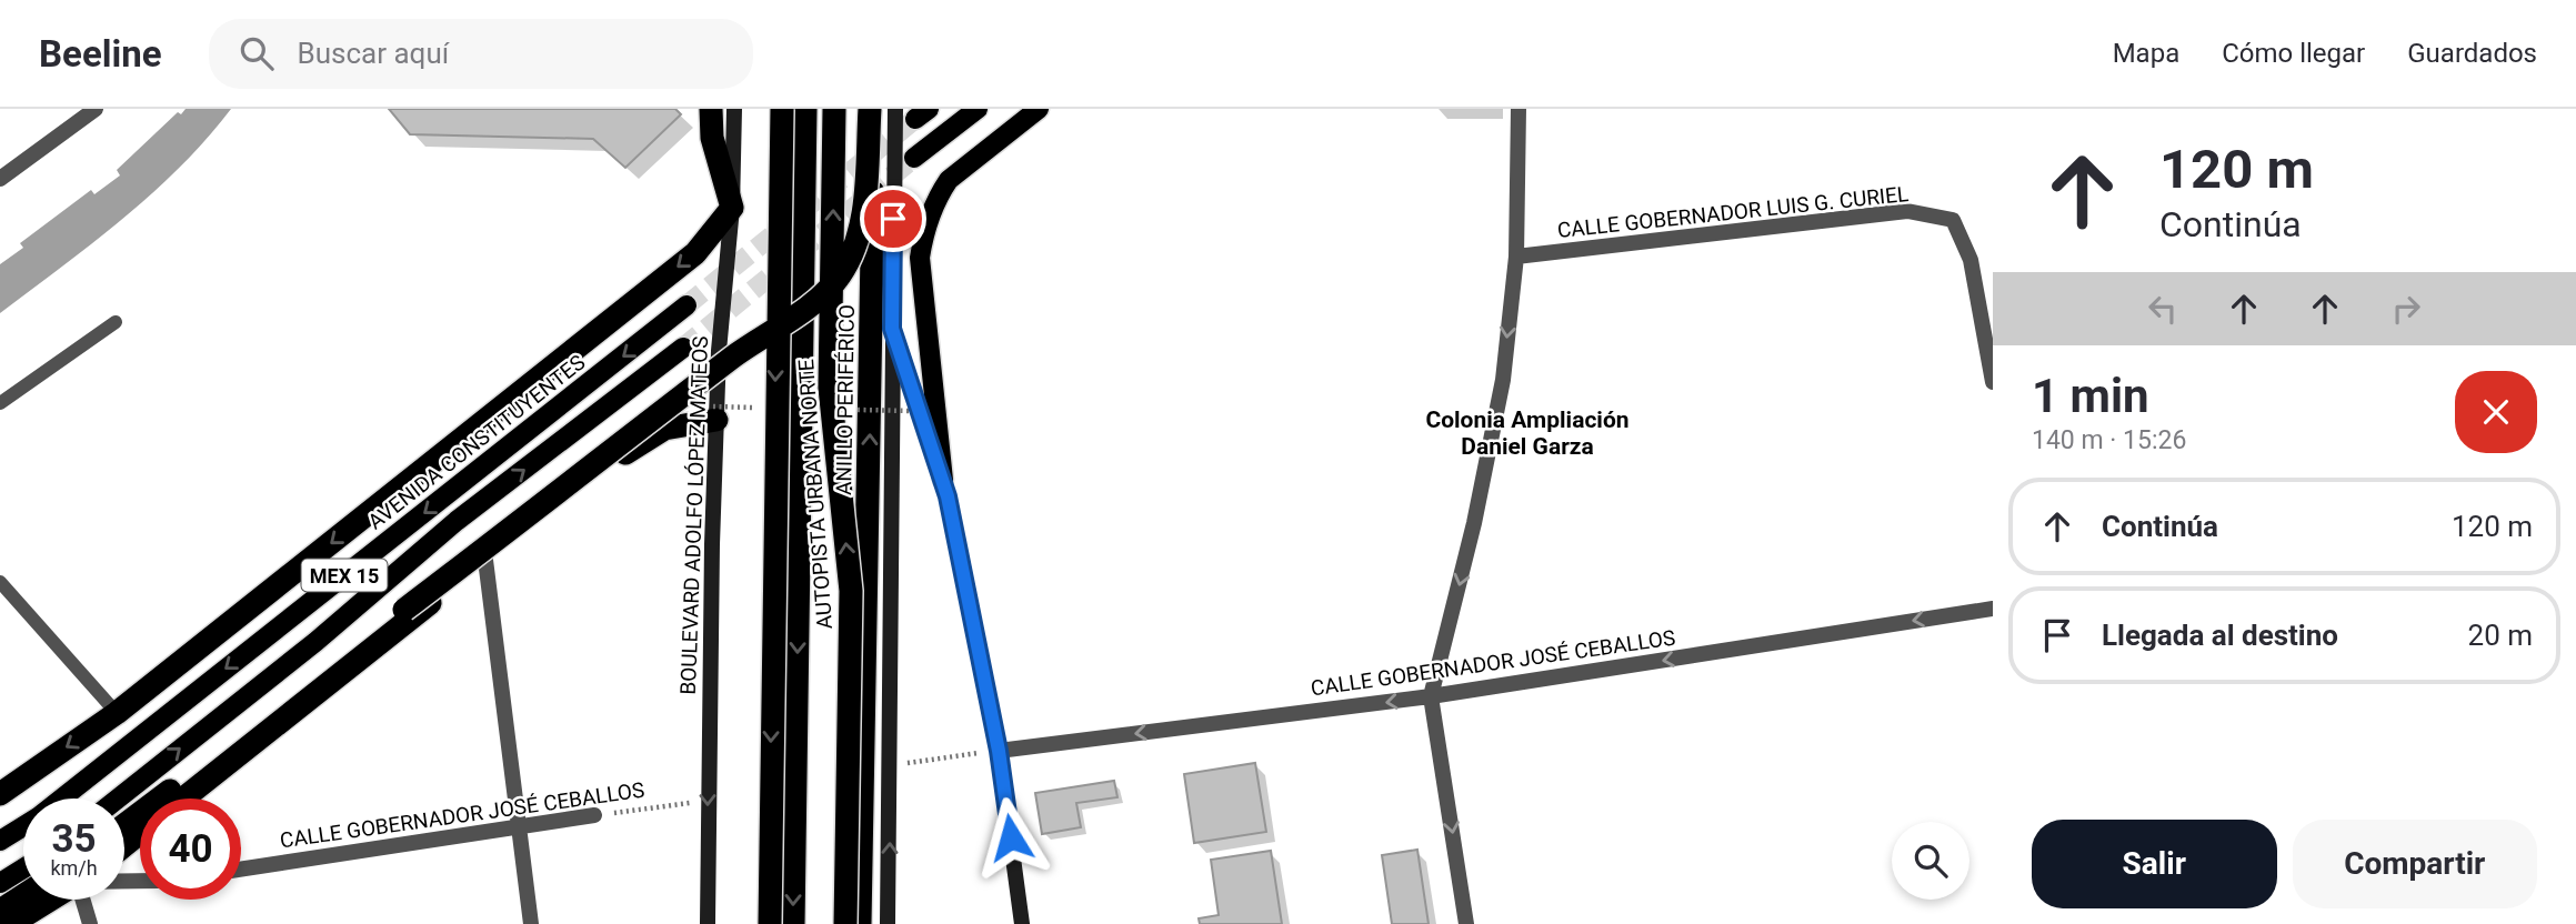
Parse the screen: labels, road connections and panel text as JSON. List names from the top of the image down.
{
  "streets": {
    "highway": ["ANILLO PERIFÉRICO", "AUTOPISTA URBANA NORTE"],
    "main road": ["AVENIDA CONSTITUYENTES", "BOULEVARD ADOLFO LÓPEZ MATEOS", "MEX 15"],
    "street": ["CALLE GOBERNADOR LUIS G. CURIEL", "CALLE GOBERNADOR JOSÉ CEBALLOS"]
  },
  "crossings": [
    ["BOULEVARD ADOLFO LÓPEZ MATEOS", "CALLE GOBERNADOR JOSÉ CEBALLOS"]
  ],
  "one_way": ["BOULEVARD ADOLFO LÓPEZ MATEOS", "CALLE GOBERNADOR JOSÉ CEBALLOS"],
  "districts": ["Colonia Ampliación Daniel Garza"],
  "page": {
    "header": "Beeline",
    "search": "Buscar aquí",
    "nav": ["Mapa", "Cómo llegar", "Guardados"],
    "turn": ["120 m", "Continúa"],
    "heading": ["1 min", "140 m · 15:26"],
    "list": [
      {
        "name": "Continúa",
        "value": "120 m"
      },
      {
        "name": "Llegada al destino",
        "value": "20 m"
      }
    ],
    "speed": "35 km/h",
    "limit": "40",
    "buttons": ["Salir", "Compartir"]
  }
}
